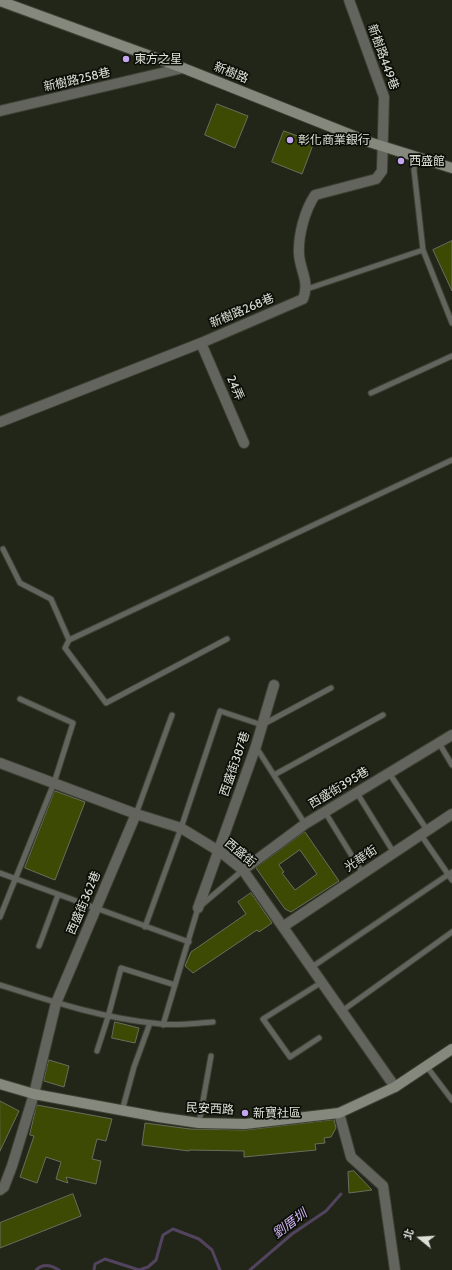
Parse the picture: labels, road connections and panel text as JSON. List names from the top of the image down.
{
  "streets": {
    "main road": ["新樹路", "民安西路"],
    "street": [
      "新樹路449巷",
      "新樹路258巷",
      "新樹路268巷",
      "24弄",
      "西盛街387巷",
      "西盛街395巷",
      "西盛街",
      "光華街",
      "西盛街362巷"
    ]
  },
  "crossings": [
    ["新樹路449巷", "新樹路"],
    ["新樹路", "新樹路258巷"],
    ["新樹路268巷", "24弄"],
    ["西盛街387巷", "西盛街"],
    ["西盛街395巷", "西盛街"],
    ["西盛街", "光華街"],
    ["西盛街", "西盛街362巷"],
    ["西盛街", "民安西路"],
    ["西盛街362巷", "民安西路"]
  ],
  "water": ["劉厝圳"],
  "places": [
    "東方之星",
    "彰化商業銀行",
    "西盛館",
    "新寶社區"
  ],
  "north": "left"
}
